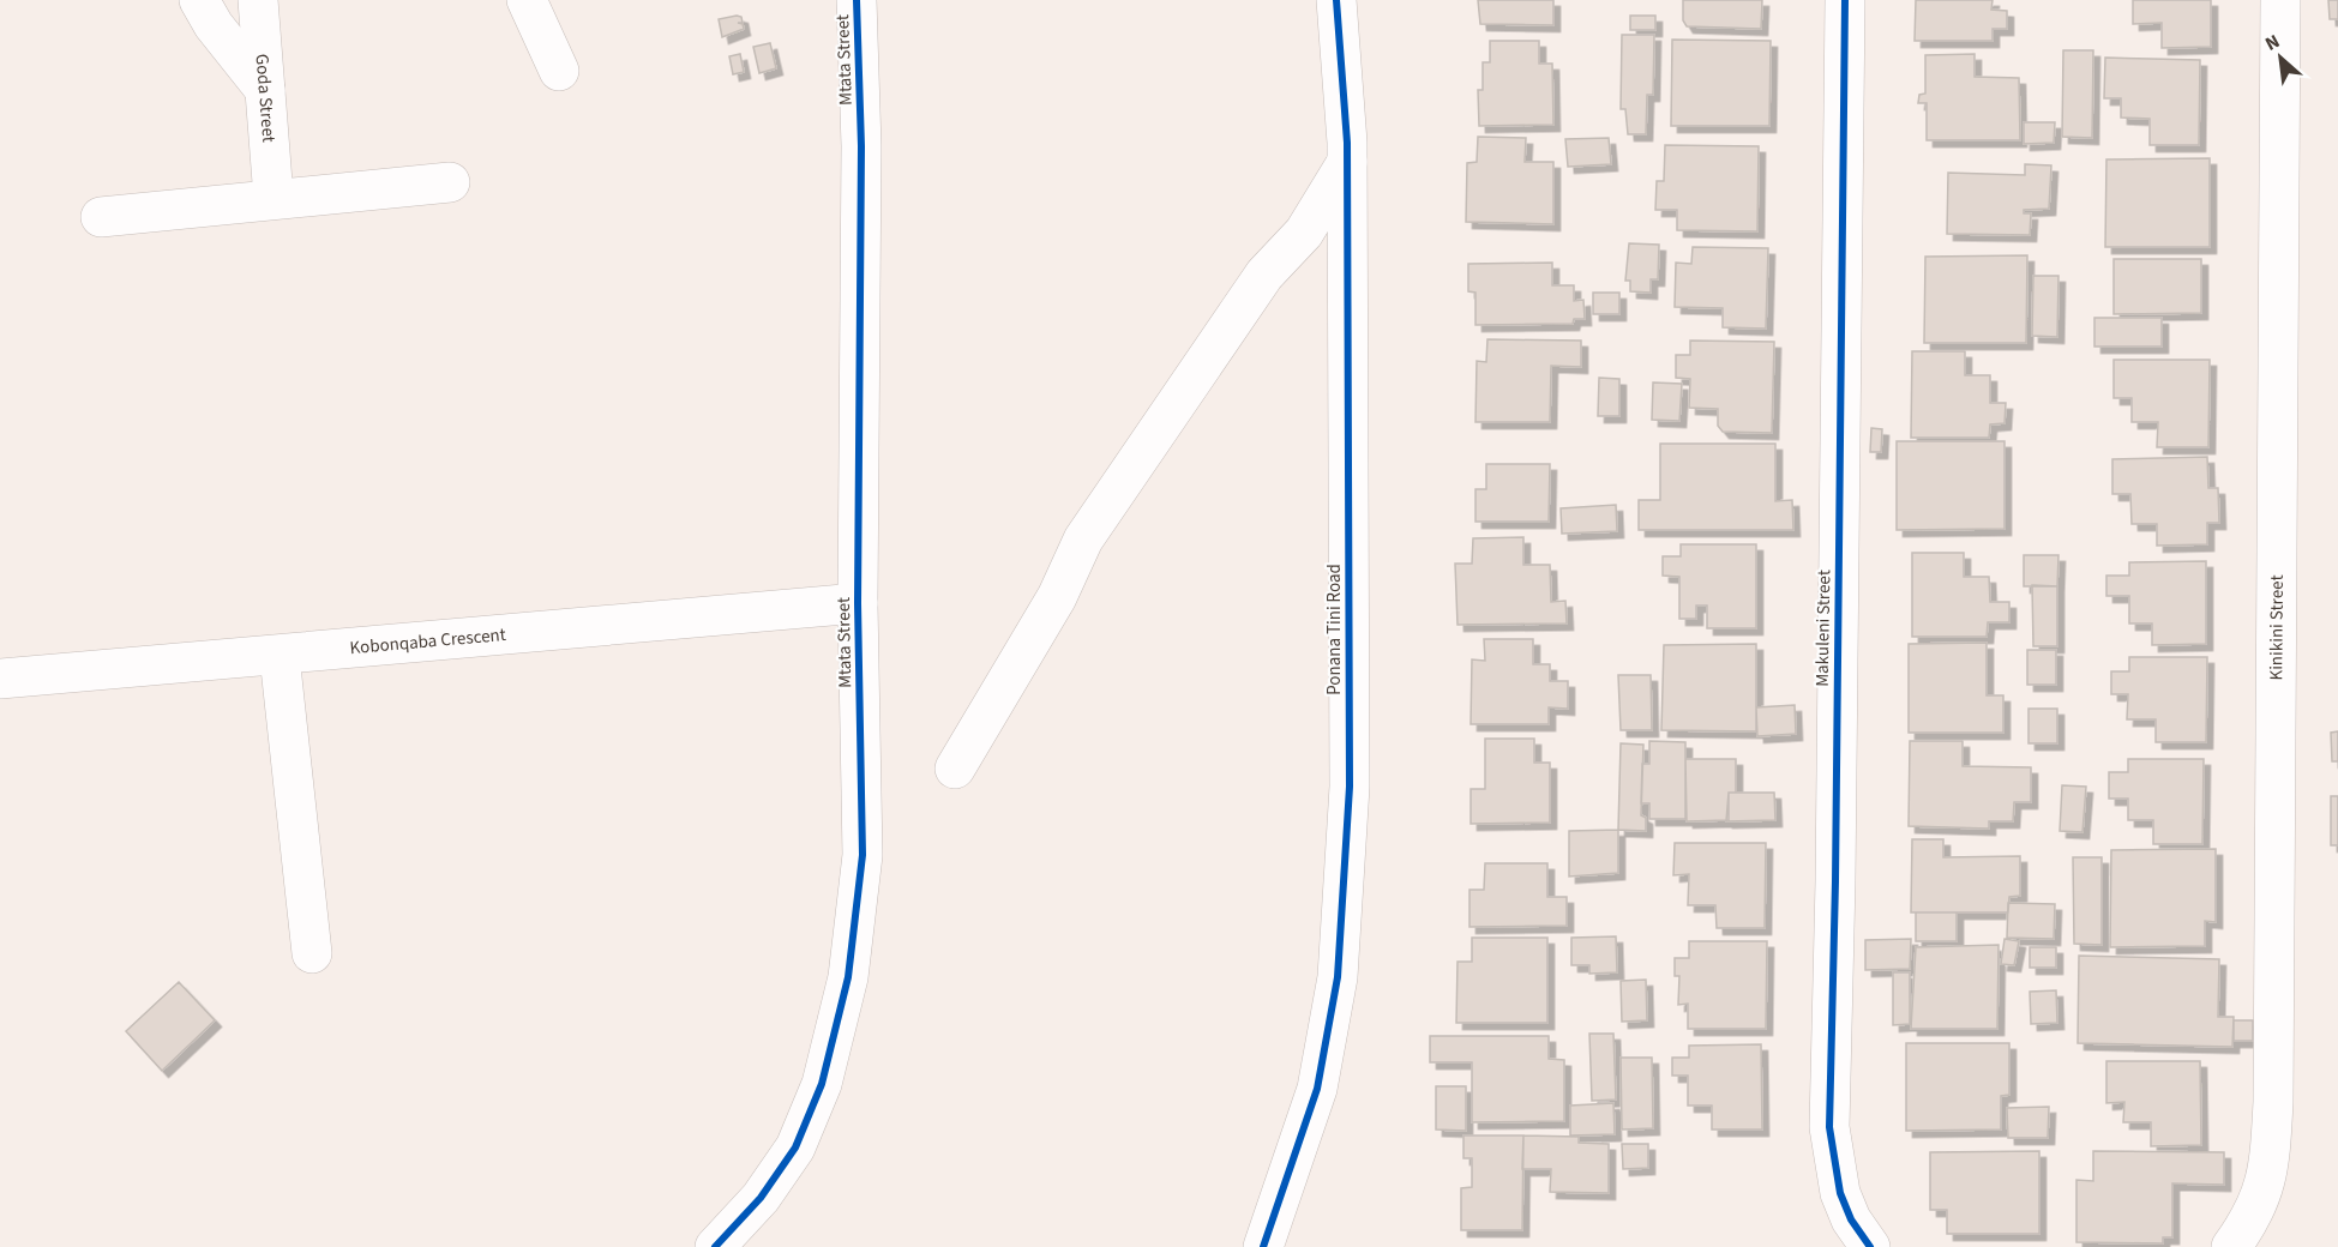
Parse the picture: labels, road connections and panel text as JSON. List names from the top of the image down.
{
  "streets": {
    "street": [
      "Mtata Street",
      "Goda Street",
      "Makuleni Street",
      "Kinikini Street",
      "Ponana Tini Road",
      "Kobonqaba Crescent"
    ]
  },
  "crossings": [
    ["Mtata Street", "Kobonqaba Crescent"]
  ],
  "north": "top left"
}
